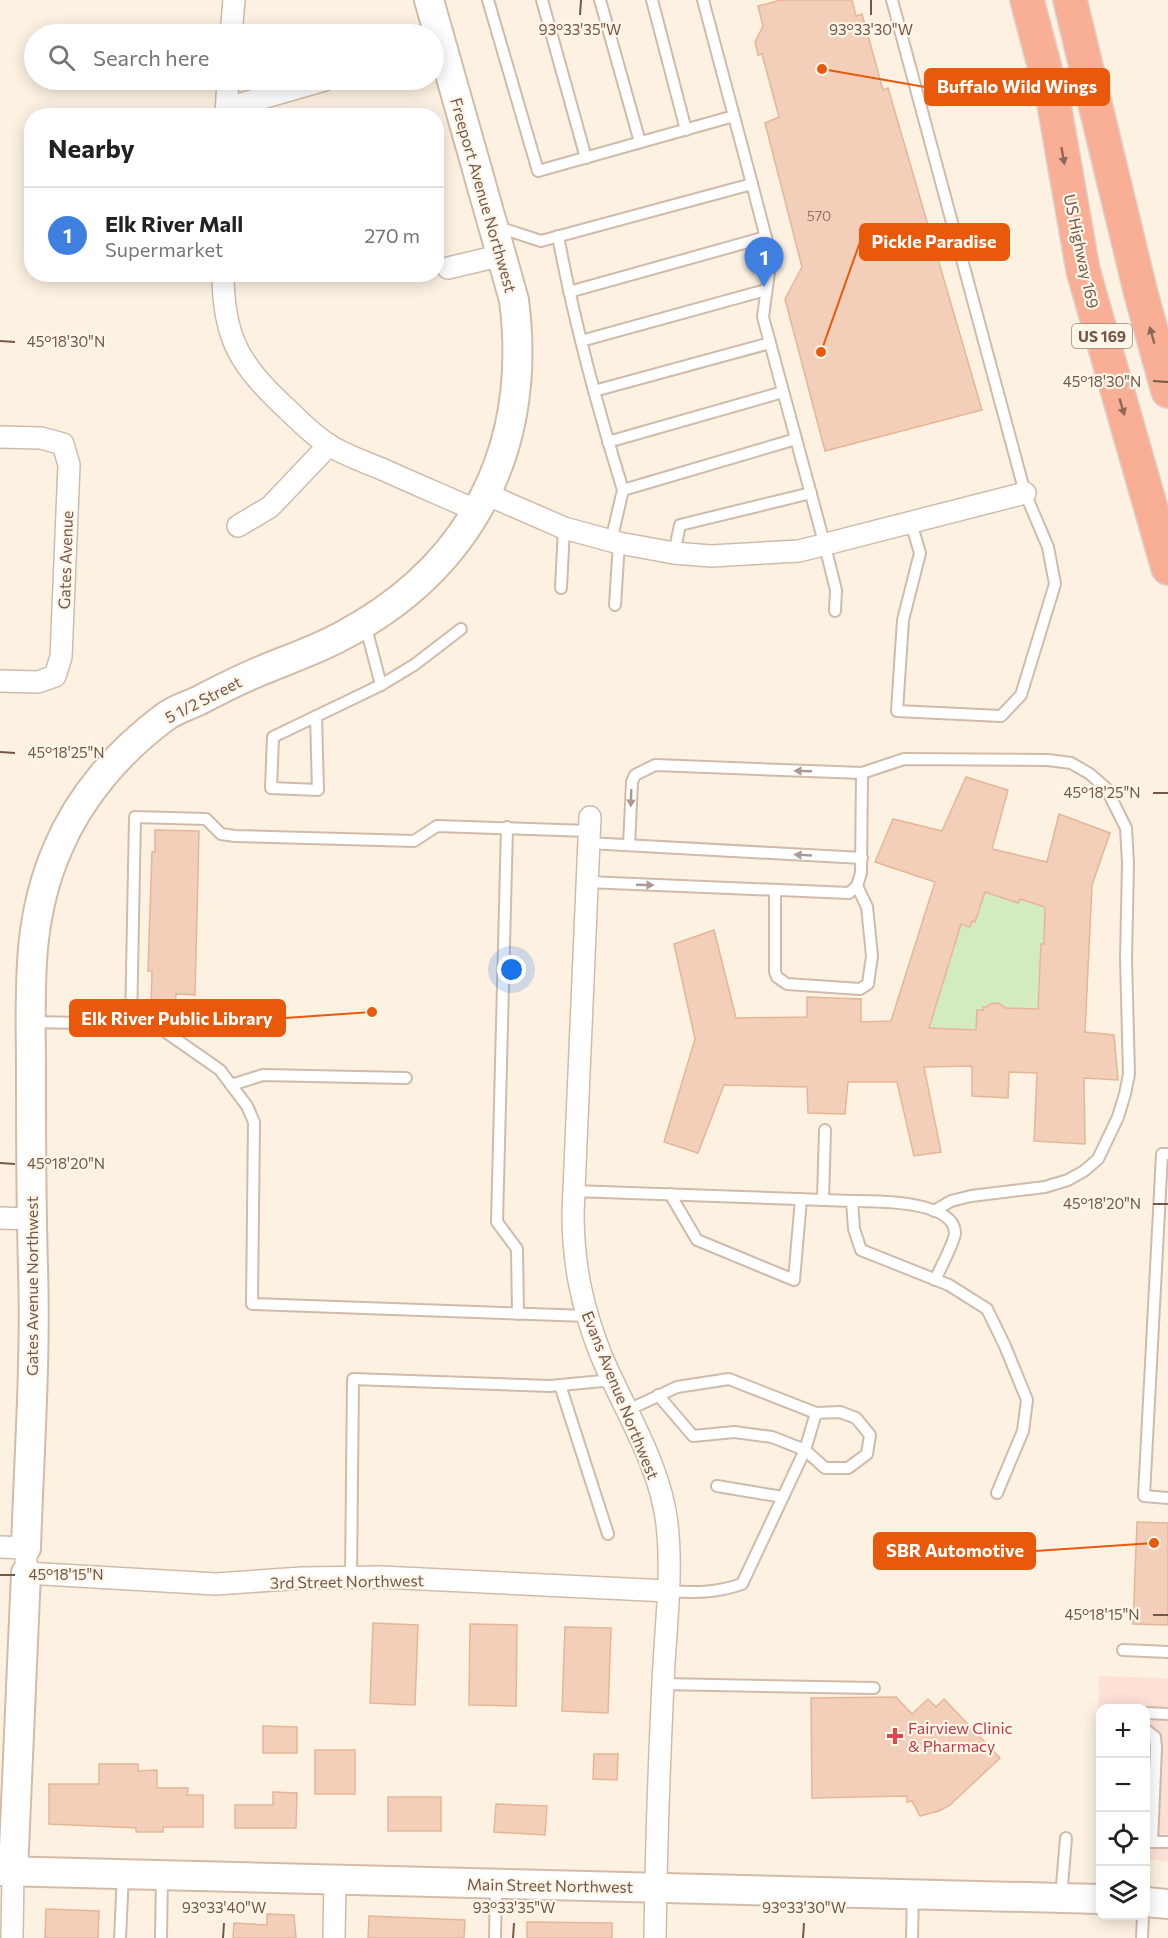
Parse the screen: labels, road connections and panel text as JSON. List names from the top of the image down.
{
  "streets": {
    "highway": ["US Highway 169", "US 169"],
    "street": [
      "Freeport Avenue Northwest",
      "Gates Avenue",
      "5 1/2 Street",
      "Gates Avenue Northwest",
      "Evans Avenue Northwest",
      "3rd Street Northwest",
      "Main Street Northwest"
    ]
  },
  "crossings": [
    ["Freeport Avenue Northwest", "5 1/2 Street"],
    ["5 1/2 Street", "Gates Avenue Northwest"],
    ["Gates Avenue Northwest", "3rd Street Northwest"],
    ["Gates Avenue Northwest", "Main Street Northwest"],
    ["Evans Avenue Northwest", "3rd Street Northwest"],
    ["Evans Avenue Northwest", "Main Street Northwest"]
  ],
  "places": {
    "other": [
      "Buffalo Wild Wings",
      "Pickle Paradise",
      "Elk River Public Library",
      "SBR Automotive"
    ],
    "health": ["Fairview Clinic & Pharmacy"]
  },
  "house_numbers": ["570"],
  "page": {
    "search": "Search here",
    "heading": "Nearby",
    "list": [
      {
        "mark": "1",
        "name": "Elk River Mall",
        "note": "Supermarket",
        "value": "270 m"
      }
    ],
    "pins": "1",
    "map_buttons": ["+", "−"]
  },
  "coordinates": [
    "93°33'35\"W",
    "93°33'30\"W",
    "45°18'30\"N",
    "45°18'25\"N",
    "45°18'20\"N",
    "45°18'15\"N",
    "93°33'40\"W"
  ]
}
